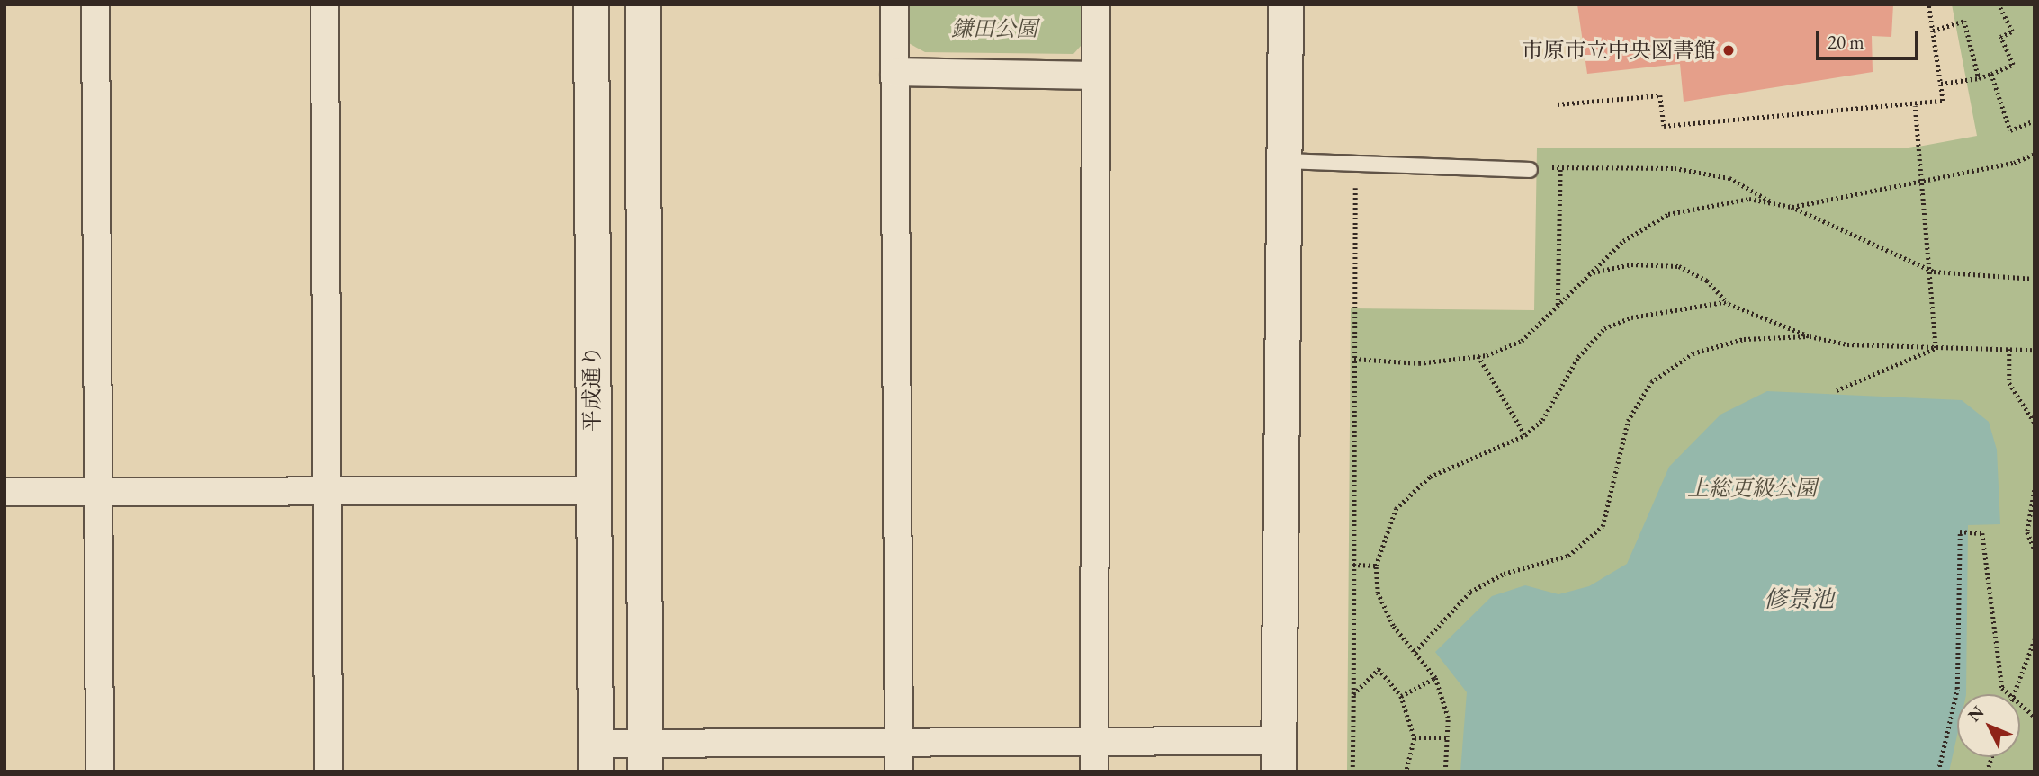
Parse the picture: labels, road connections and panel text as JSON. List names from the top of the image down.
{
  "streets": {
    "street": ["平成通り"]
  },
  "water": ["修景池"],
  "parks": ["鎌田公園", "上総更級公園"],
  "places": ["市原市立中央図書館"],
  "scale_bar": "20 m",
  "north": "top left"
}
